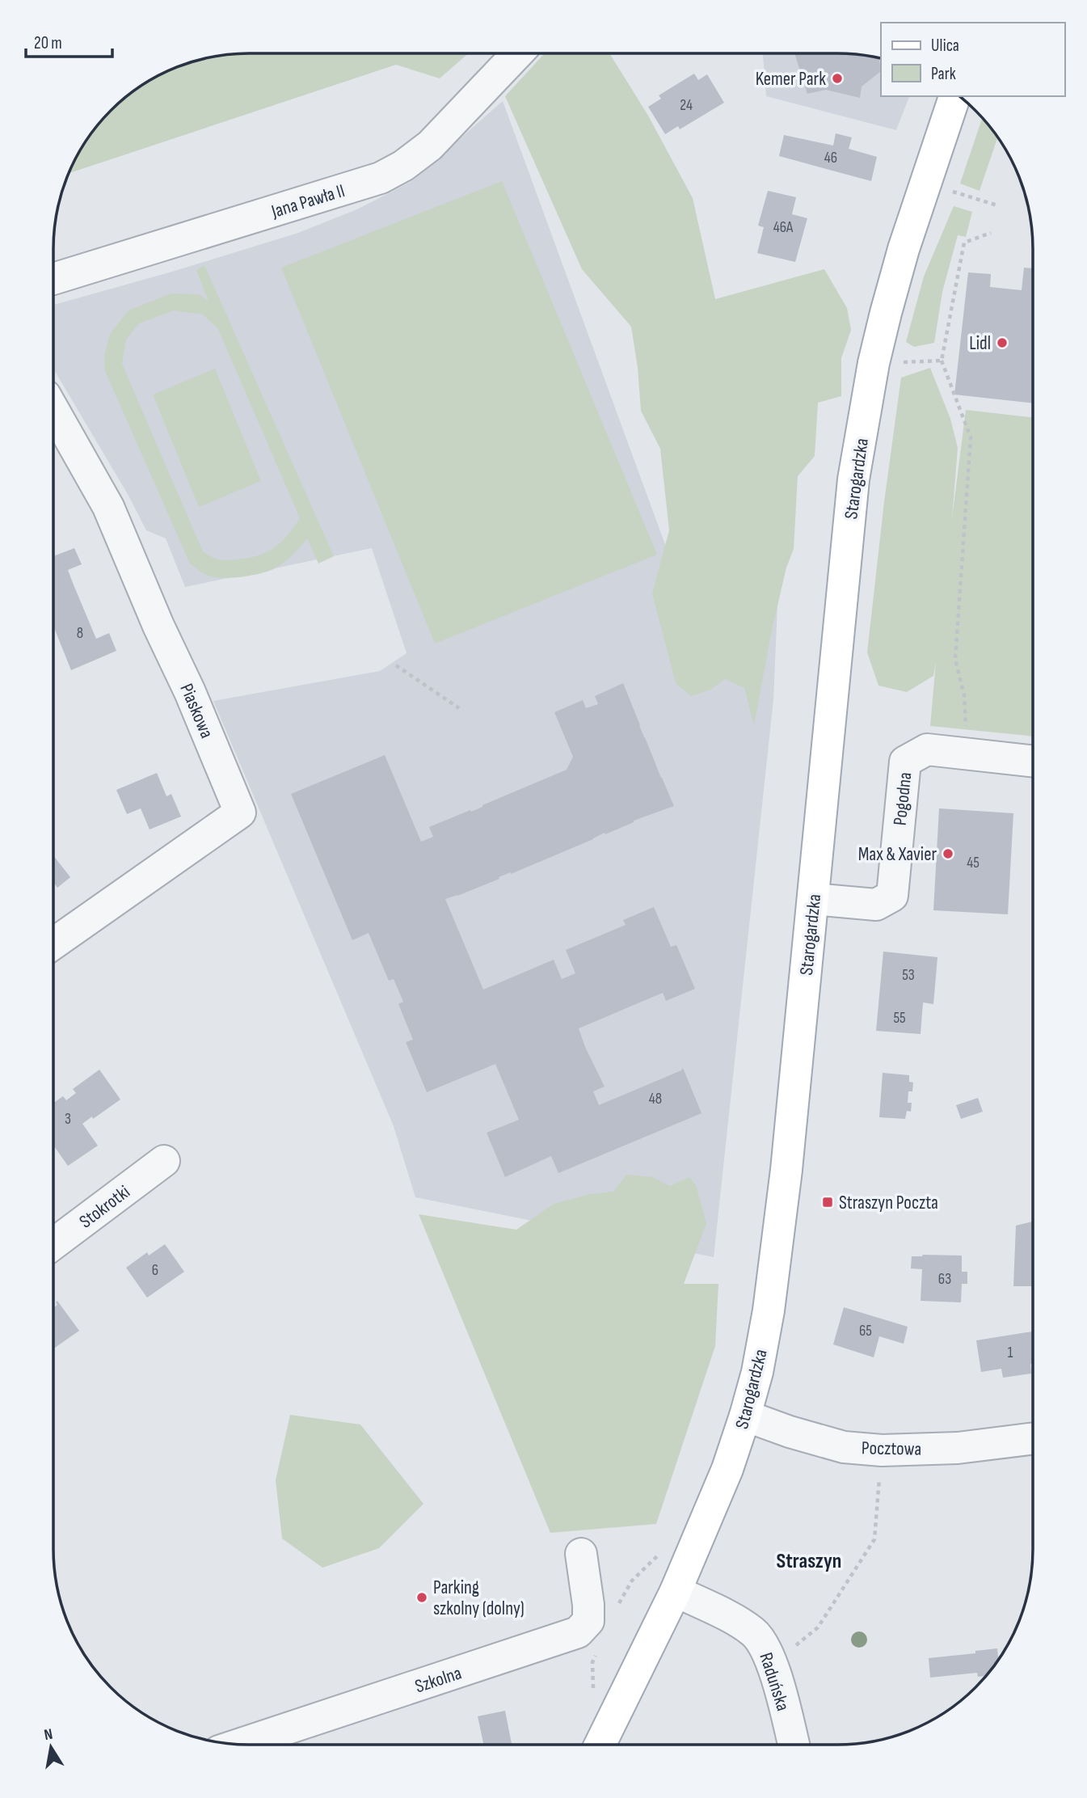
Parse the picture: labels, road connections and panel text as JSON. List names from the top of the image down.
{
  "streets": {
    "main road": ["Starogardzka"],
    "street": [
      "Jana Pawła II",
      "Piaskowa",
      "Pogodna",
      "Stokrotki",
      "Pocztowa",
      "Szkolna",
      "Raduńska"
    ]
  },
  "crossings": [
    ["Starogardzka", "Pogodna"],
    ["Starogardzka", "Pocztowa"],
    ["Starogardzka", "Raduńska"]
  ],
  "districts": ["Straszyn"],
  "places": {
    "other": [
      "Kemer Park",
      "Lidl",
      "Max & Xavier",
      "Parking szkolny (dolny)"
    ],
    "transit": ["Straszyn Poczta"]
  },
  "house_numbers": [
    "24",
    "46",
    "46A",
    "8",
    "45",
    "53",
    "55",
    "48",
    "3",
    "6",
    "63",
    "65",
    "1"
  ],
  "legend": ["Ulica", "Park"],
  "scale_bar": "20 m",
  "north": "top"
}
